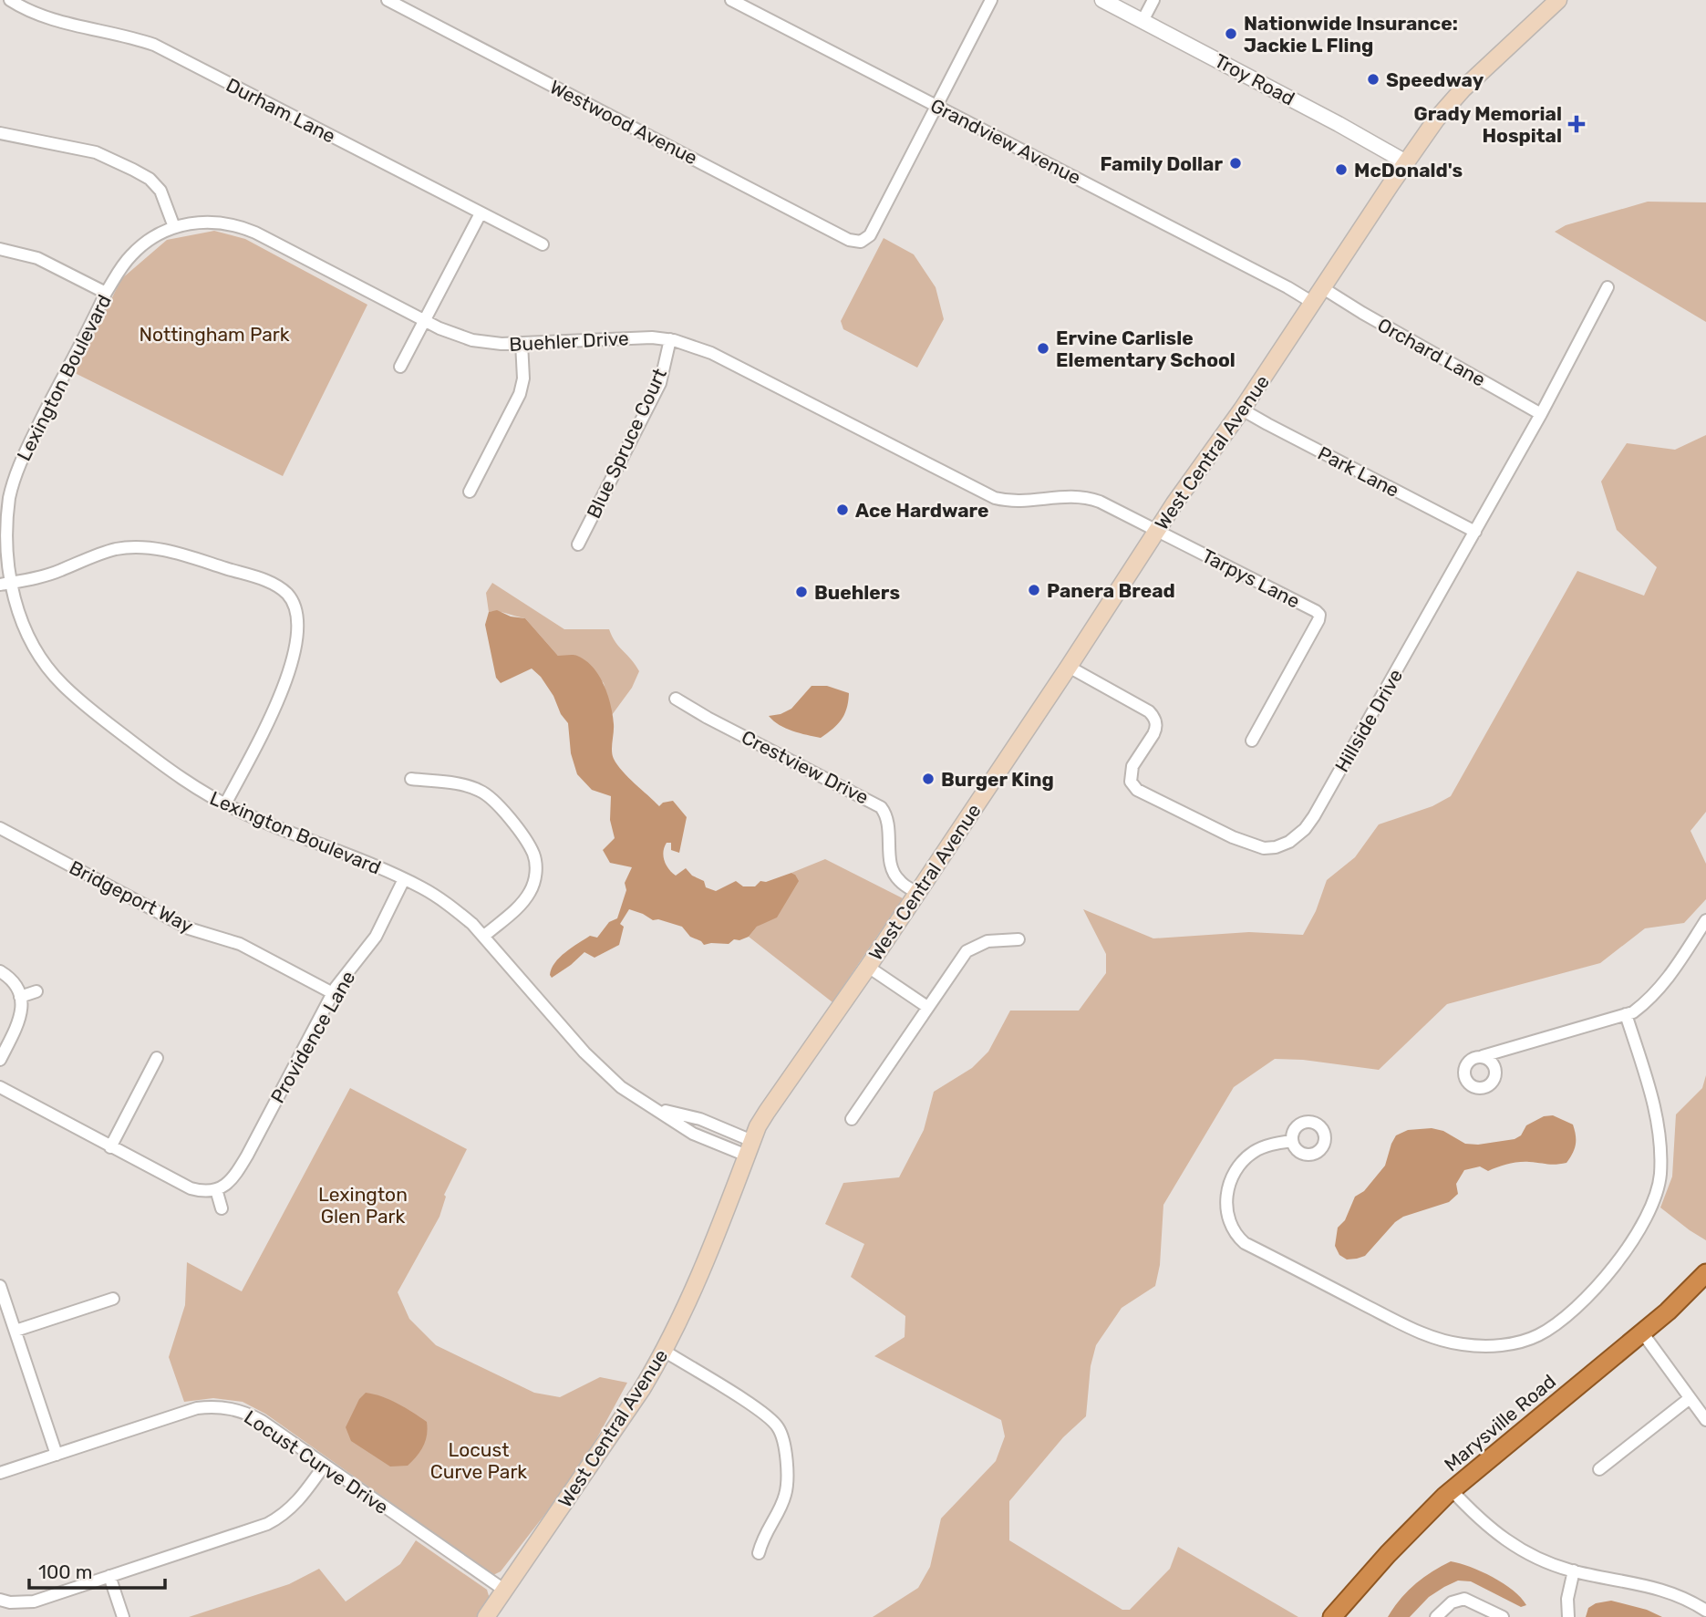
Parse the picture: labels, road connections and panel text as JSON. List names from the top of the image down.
{
  "streets": {
    "highway": ["Marysville Road"],
    "main road": ["West Central Avenue"],
    "street": [
      "Troy Road",
      "Durham Lane",
      "Westwood Avenue",
      "Grandview Avenue",
      "Buehler Drive",
      "Orchard Lane",
      "Lexington Boulevard",
      "Blue Spruce Court",
      "Park Lane",
      "Tarpys Lane",
      "Hillside Drive",
      "Crestview Drive",
      "Bridgeport Way",
      "Providence Lane",
      "Locust Curve Drive"
    ]
  },
  "crossings": [
    ["Troy Road", "West Central Avenue"],
    ["Westwood Avenue", "Grandview Avenue"],
    ["Grandview Avenue", "West Central Avenue"],
    ["Buehler Drive", "Lexington Boulevard"],
    ["Buehler Drive", "Blue Spruce Court"],
    ["Buehler Drive", "West Central Avenue"],
    ["Buehler Drive", "Tarpys Lane"],
    ["Orchard Lane", "West Central Avenue"],
    ["Orchard Lane", "Hillside Drive"],
    ["Lexington Boulevard", "West Central Avenue"],
    ["Lexington Boulevard", "Providence Lane"],
    ["West Central Avenue", "Park Lane"],
    ["West Central Avenue", "Tarpys Lane"],
    ["West Central Avenue", "Hillside Drive"],
    ["West Central Avenue", "Crestview Drive"],
    ["West Central Avenue", "Locust Curve Drive"],
    ["Park Lane", "Hillside Drive"],
    ["Bridgeport Way", "Providence Lane"]
  ],
  "parks": ["Nottingham Park", "Lexington Glen Park", "Locust Curve Park"],
  "places": {
    "other": [
      "Nationwide Insurance: Jackie L Fling",
      "Speedway",
      "Family Dollar",
      "McDonald's",
      "Ervine Carlisle Elementary School",
      "Ace Hardware",
      "Panera Bread",
      "Buehlers",
      "Burger King"
    ],
    "health": ["Grady Memorial Hospital"]
  },
  "scale_bar": "100 m"
}
